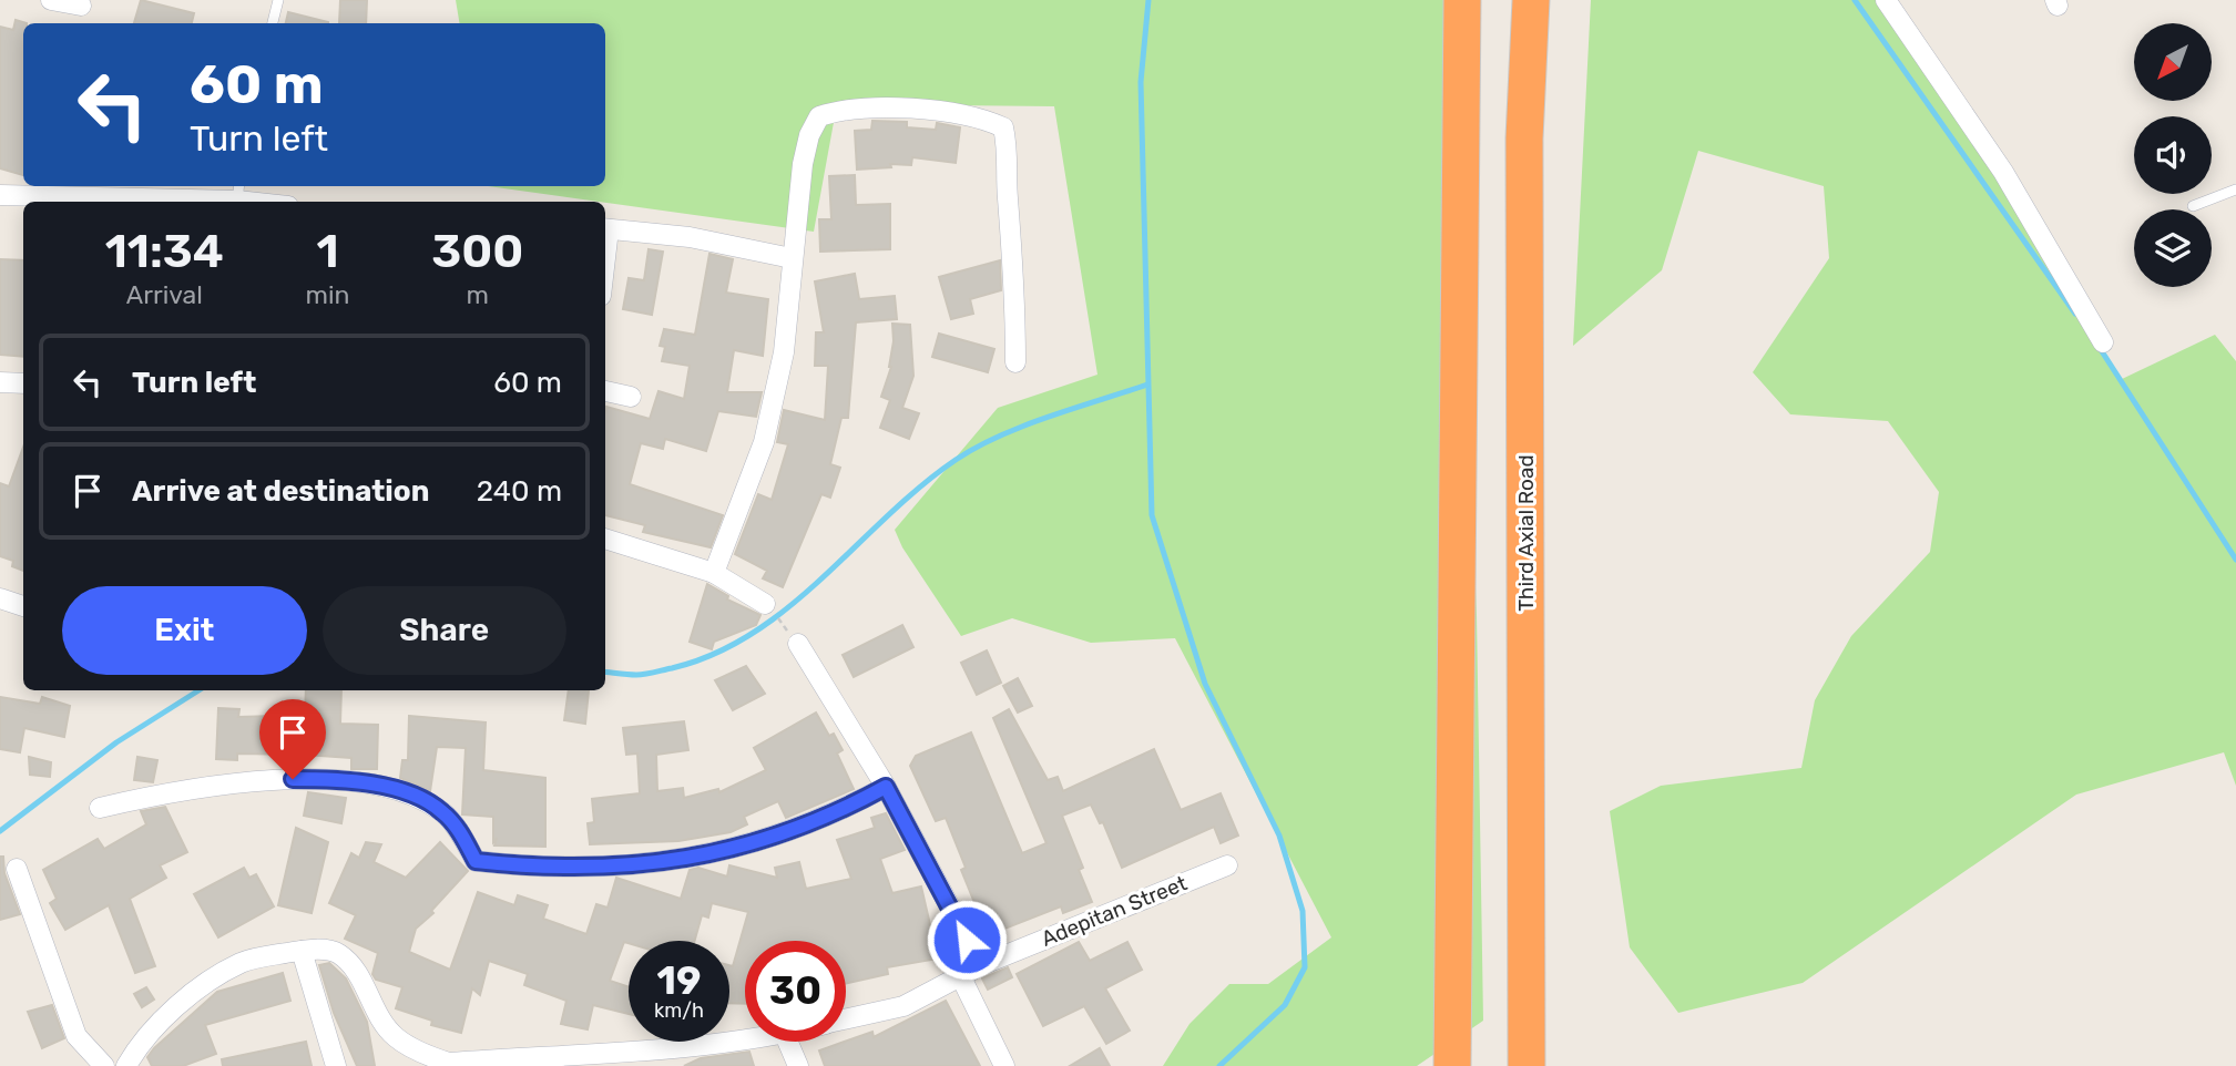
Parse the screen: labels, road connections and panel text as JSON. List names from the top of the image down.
{
  "streets": {
    "highway": ["Third Axial Road"],
    "street": ["Adepitan Street"]
  },
  "north": "bottom left",
  "page": {
    "turn": ["60 m", "Turn left"],
    "eta": [
      "11:34",
      "Arrival",
      "1",
      "min",
      "300",
      "m"
    ],
    "list": [
      {
        "name": "Turn left",
        "value": "60 m"
      },
      {
        "name": "Arrive at destination",
        "value": "240 m"
      }
    ],
    "buttons": ["Exit", "Share"],
    "speed": "19 km/h",
    "limit": "30"
  }
}
